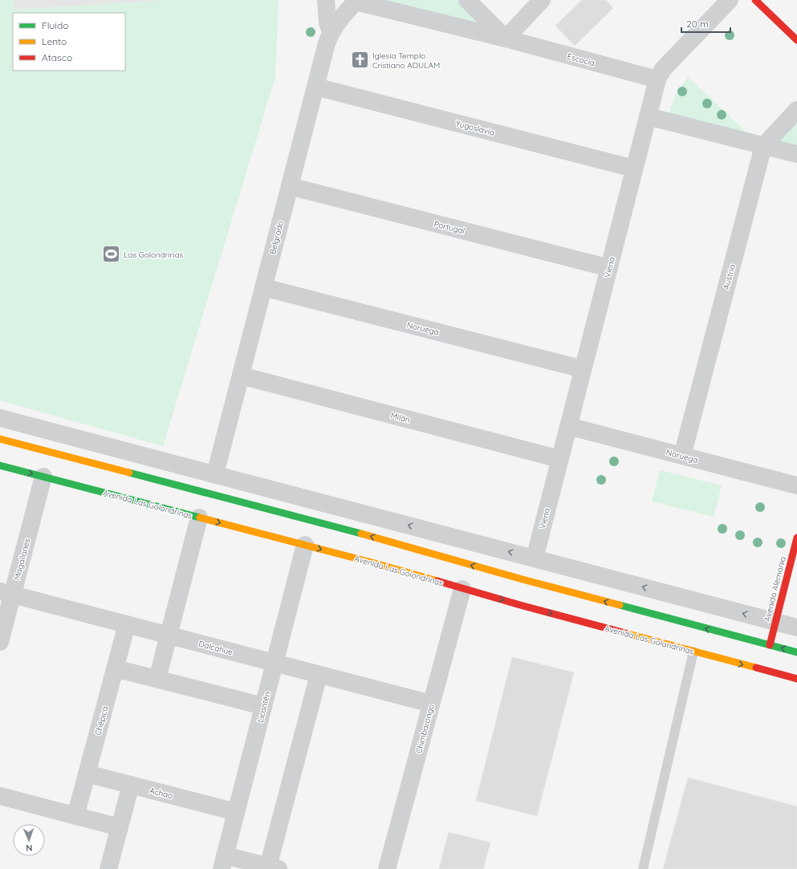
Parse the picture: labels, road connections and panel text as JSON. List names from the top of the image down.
{
  "streets": {
    "main road": ["Avenida Las Golondrinas", "Avenida Alemania"],
    "street": [
      "Escocia",
      "Yugoslavia",
      "Portugal",
      "Belgrado",
      "Viena",
      "Austria",
      "Noruega",
      "Milán",
      "Magallanes",
      "Dalcahue",
      "Licantén",
      "Chépica",
      "Chimbarongo",
      "Achao"
    ]
  },
  "crossings": [
    ["Escocia", "Viena"],
    ["Yugoslavia", "Belgrado"],
    ["Yugoslavia", "Viena"],
    ["Portugal", "Belgrado"],
    ["Portugal", "Viena"],
    ["Belgrado", "Noruega"],
    ["Belgrado", "Milán"],
    ["Viena", "Noruega"],
    ["Viena", "Milán"],
    ["Austria", "Noruega"],
    ["Avenida Las Golondrinas", "Magallanes"],
    ["Avenida Las Golondrinas", "Licantén"],
    ["Avenida Las Golondrinas", "Chimbarongo"],
    ["Magallanes", "Dalcahue"],
    ["Dalcahue", "Licantén"],
    ["Dalcahue", "Chépica"],
    ["Dalcahue", "Chimbarongo"],
    ["Licantén", "Achao"],
    ["Chépica", "Achao"]
  ],
  "places": {
    "church": ["Iglesia Templo Cristiano ADULAM"],
    "sports": ["Las Golondrinas"]
  },
  "legend": ["Fluido", "Lento", "Atasco"],
  "scale_bar": "20 m",
  "north": "bottom"
}
